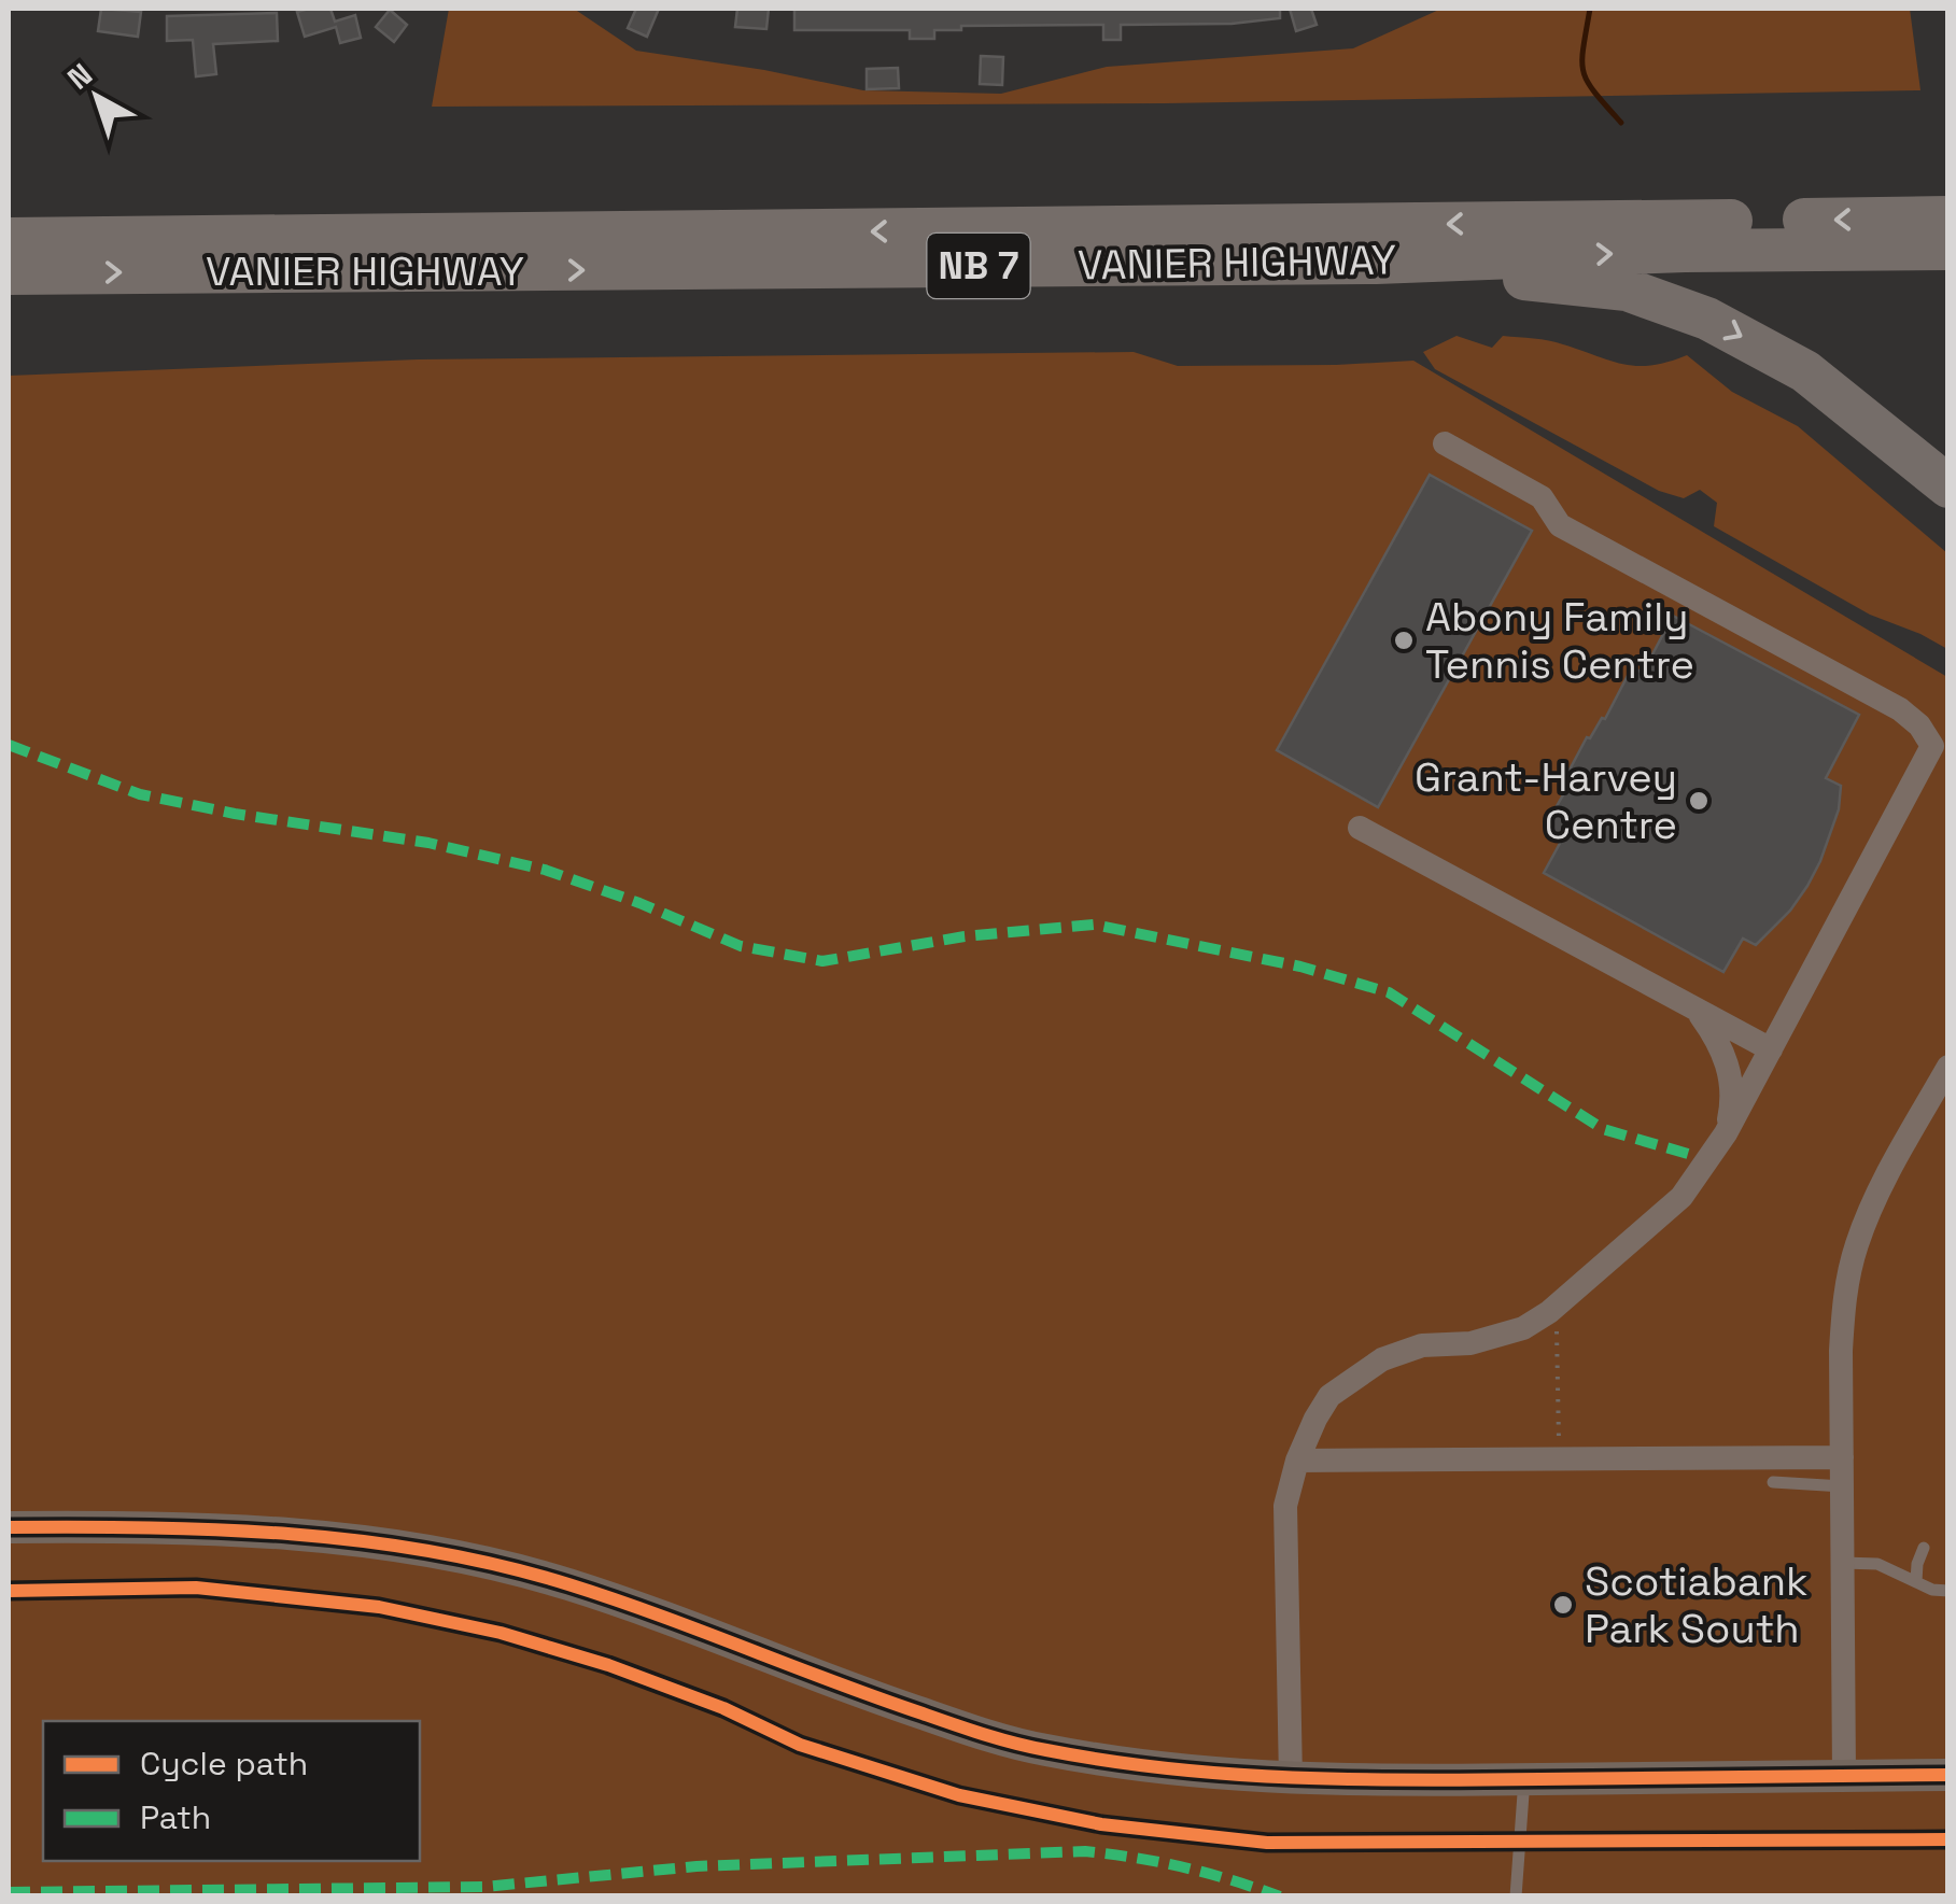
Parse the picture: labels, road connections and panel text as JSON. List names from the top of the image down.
{
  "streets": {
    "highway": ["VANIER HIGHWAY", "NB 7"]
  },
  "places": ["Abony Family Tennis Centre", "Grant-Harvey Centre", "Scotiabank Park South"],
  "legend": ["Cycle path", "Path"],
  "north": "top left"
}
